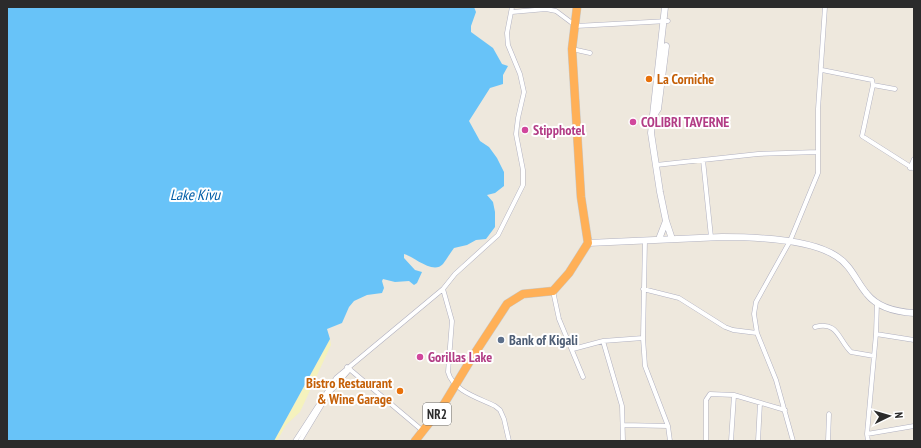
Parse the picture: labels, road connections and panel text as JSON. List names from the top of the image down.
{
  "streets": {
    "highway": ["NR2"]
  },
  "water": ["Lake Kivu"],
  "places": [
    "La Corniche",
    "COLIBRI TAVERNE",
    "Stipphotel",
    "Bank of Kigali",
    "Gorillas Lake",
    "Bistro Restaurant & Wine Garage"
  ],
  "north": "right"
}
